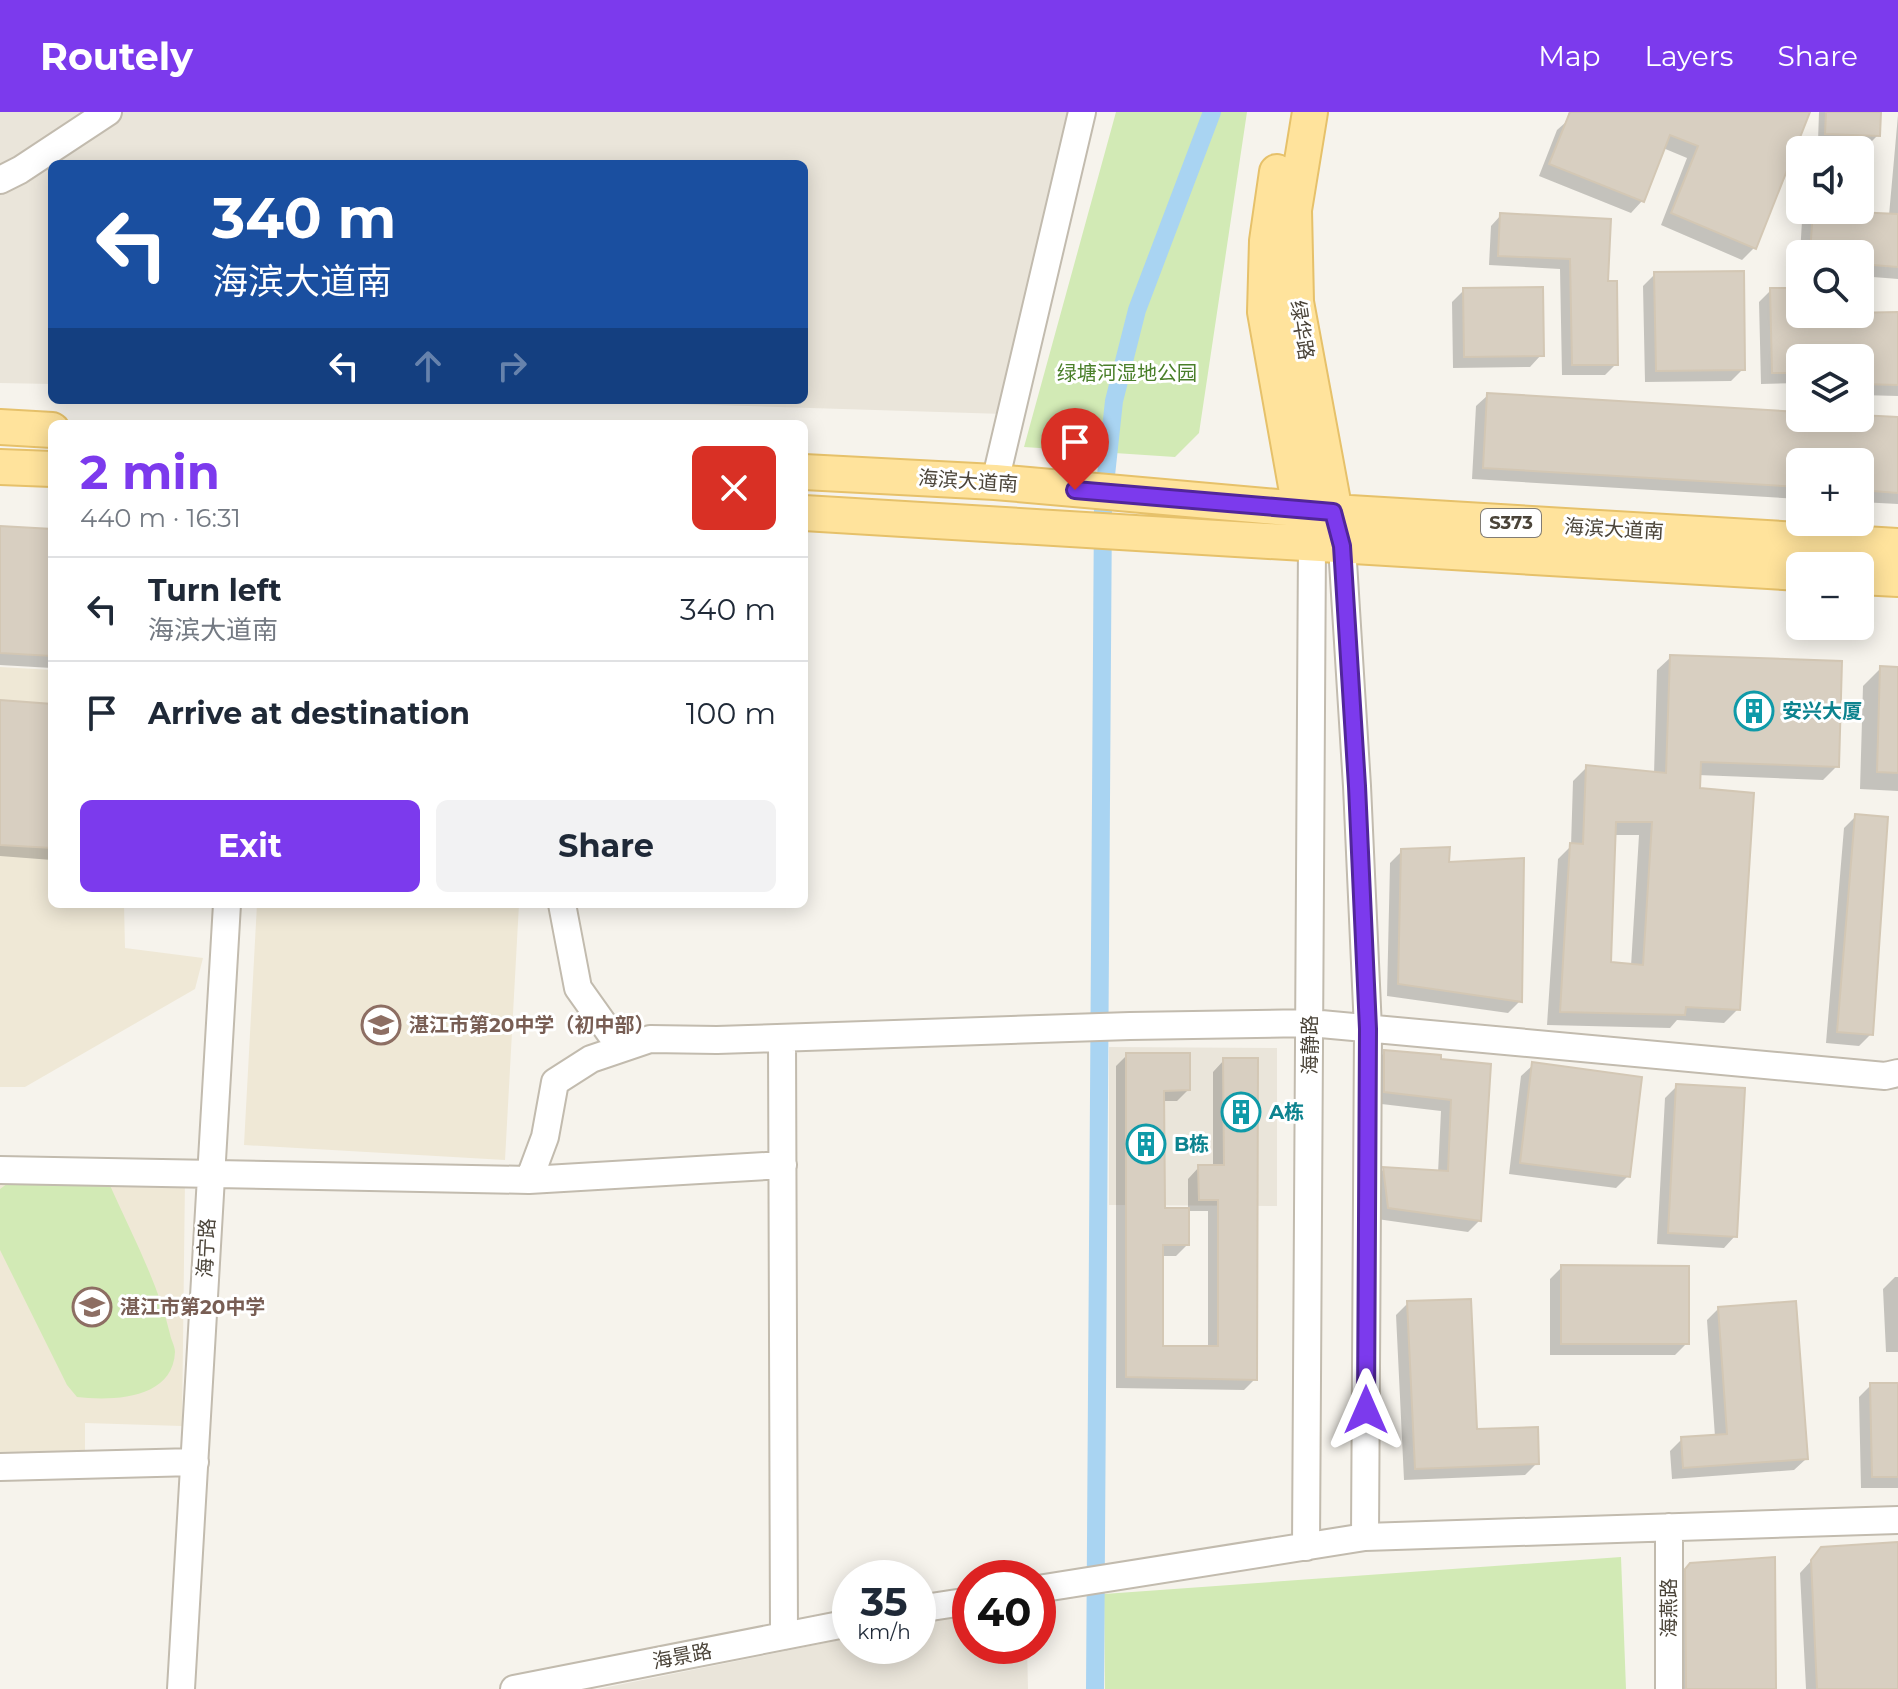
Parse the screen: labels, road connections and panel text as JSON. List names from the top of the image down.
{
  "streets": {
    "main road": ["绿华路", "海滨大道南", "S373"],
    "street": [
      "海静路",
      "海宁路",
      "海燕路",
      "海景路"
    ]
  },
  "crossings": [
    ["绿华路", "海滨大道南"],
    ["绿华路", "海静路"],
    ["海滨大道南", "海静路"]
  ],
  "parks": ["绿塘河湿地公园"],
  "places": {
    "building": ["安兴大厦", "A栋", "B栋"],
    "school or university": ["湛江市第20中学（初中部）", "湛江市第20中学"]
  },
  "page": {
    "header": "Routely",
    "nav": ["Map", "Layers", "Share"],
    "map_buttons": ["+", "−"],
    "turn": ["340 m", "海滨大道南"],
    "heading": ["2 min", "440 m · 16:31"],
    "list": [
      {
        "name": "Turn left",
        "note": "海滨大道南",
        "value": "340 m"
      },
      {
        "name": "Arrive at destination",
        "value": "100 m"
      }
    ],
    "buttons": ["Exit", "Share"],
    "speed": "35 km/h",
    "limit": "40"
  }
}
